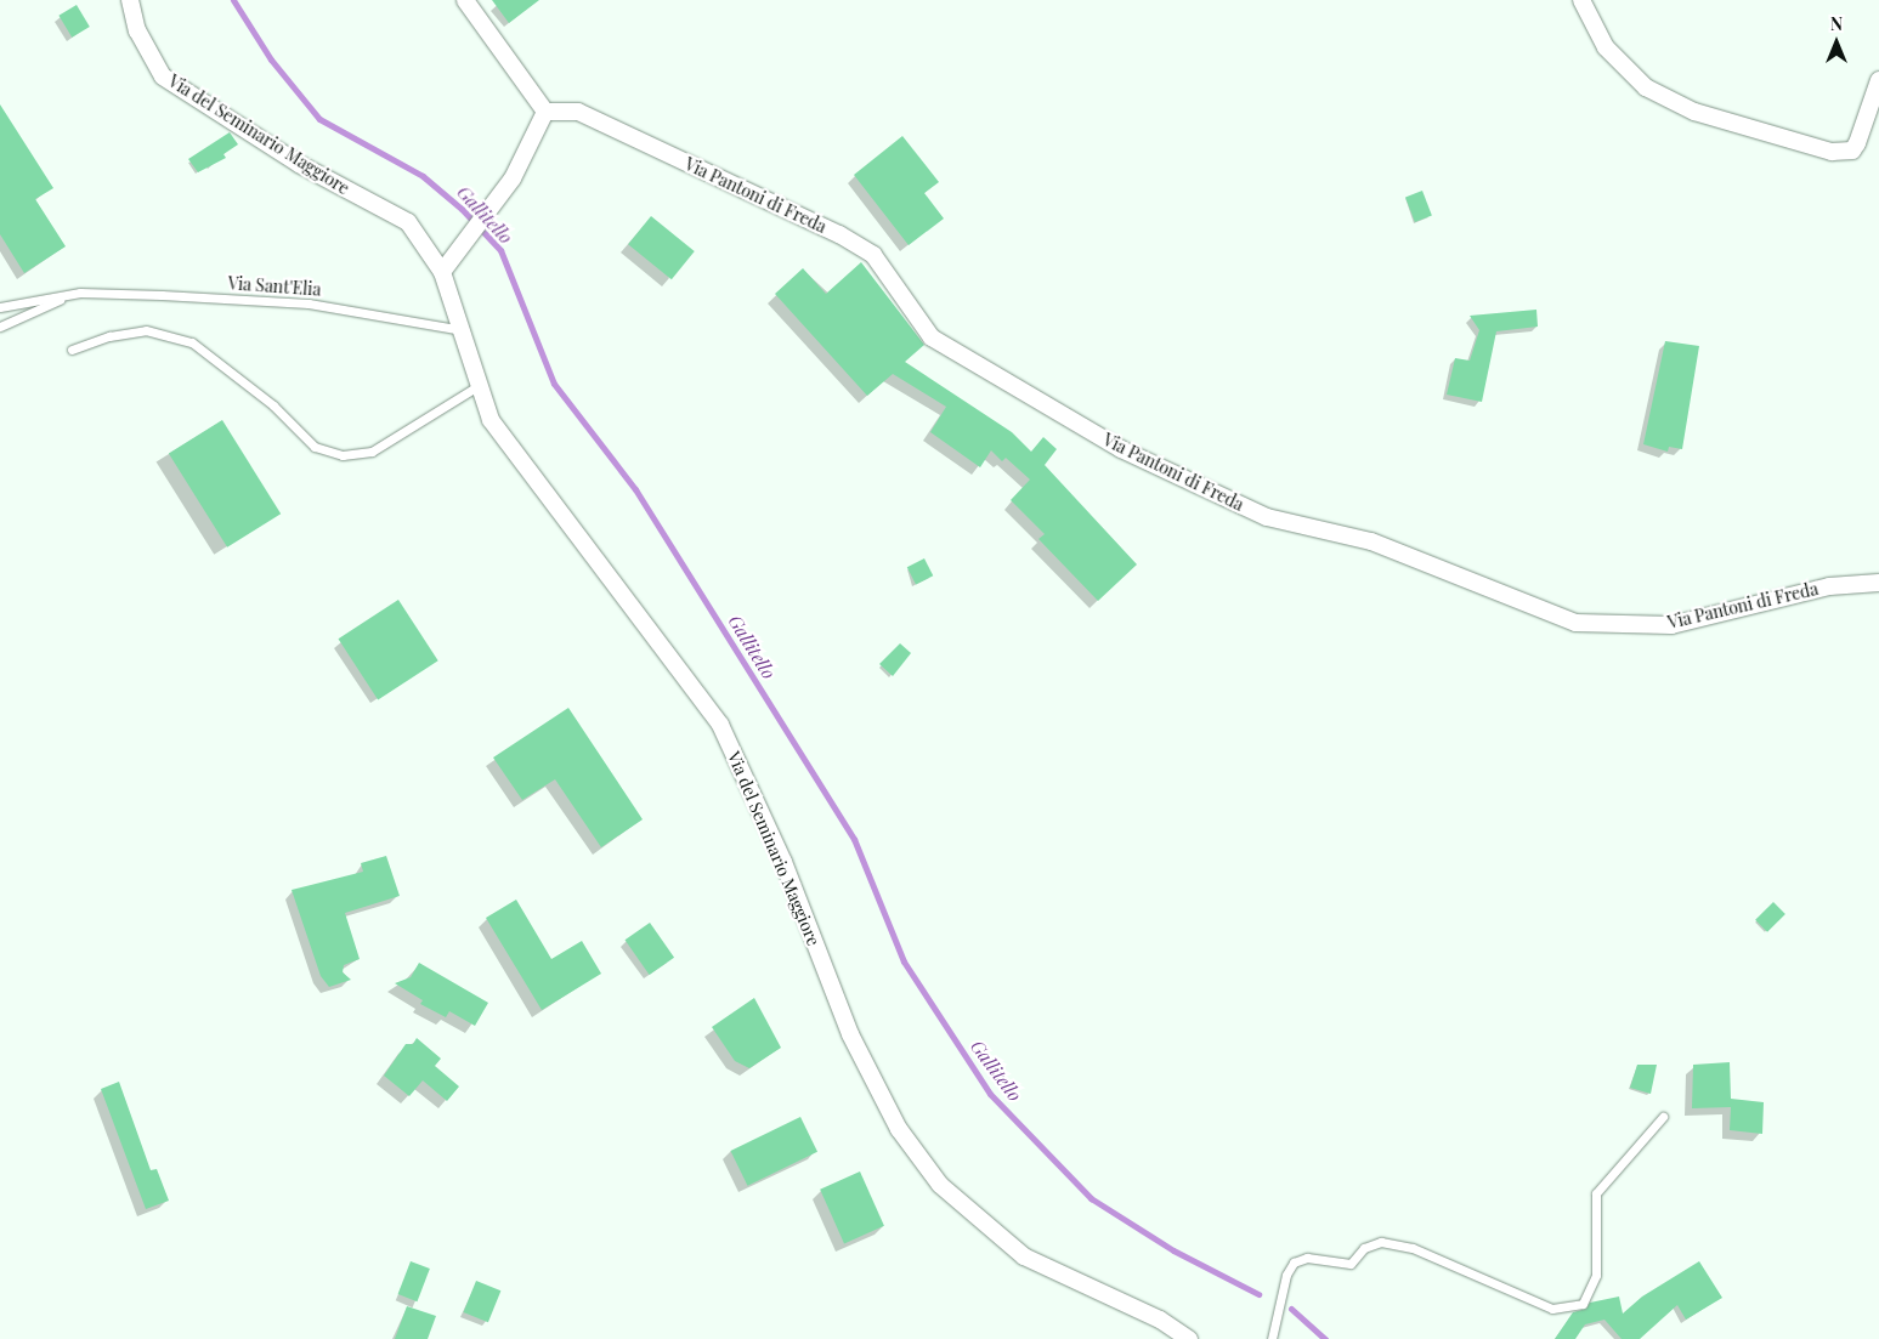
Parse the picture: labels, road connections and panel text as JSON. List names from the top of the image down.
{
  "streets": {
    "street": ["Via del Seminario Maggiore", "Via Pantoni di Freda"],
    "lane": ["Via Sant'Elia"]
  },
  "crossings": [
    ["Via del Seminario Maggiore", "Via Sant'Elia"]
  ],
  "water": ["Gallitello"],
  "north": "top"
}
